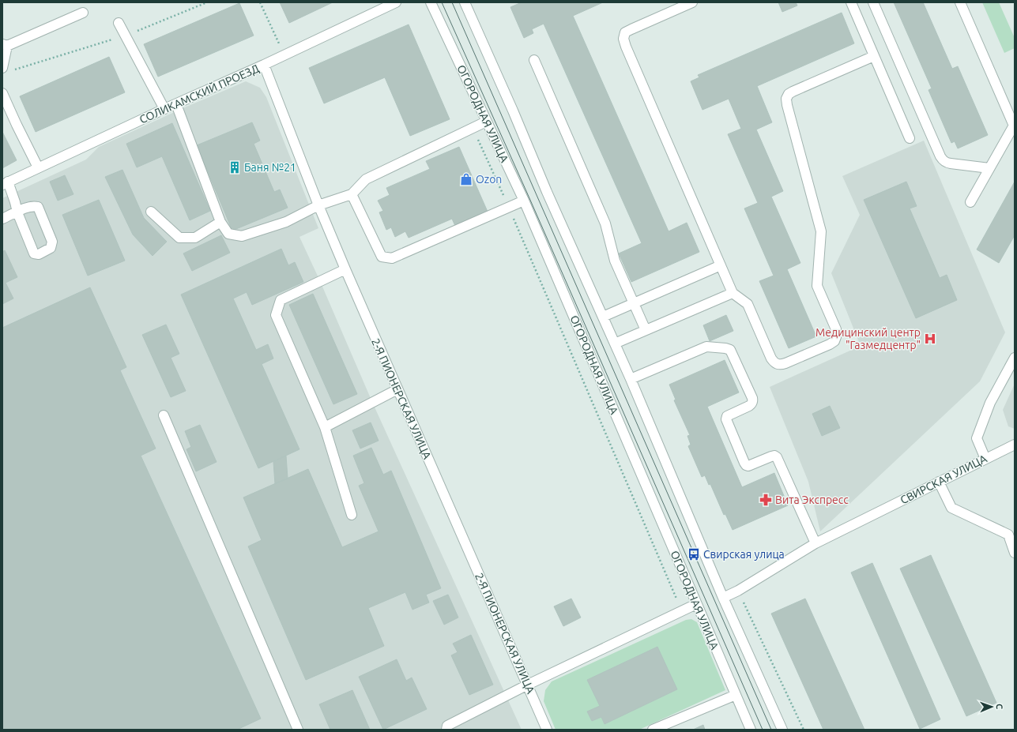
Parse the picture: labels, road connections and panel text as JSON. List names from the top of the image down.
{
  "streets": {
    "street": [
      "СОЛИКАМСКИЙ ПРОЕЗД",
      "ОГОРОДНАЯ УЛИЦА",
      "2-Я ПИОНЕРСКАЯ УЛИЦА",
      "СВИРСКАЯ УЛИЦА"
    ]
  },
  "crossings": [
    ["СОЛИКАМСКИЙ ПРОЕЗД", "2-Я ПИОНЕРСКАЯ УЛИЦА"]
  ],
  "places": {
    "building": ["Баня №21"],
    "shop": ["Ozon"],
    "hospital": ["Медицинский центр \"Газмедцентр\""],
    "pharmacy": ["Вита Экспресс"],
    "bus stop": ["Свирская улица"]
  },
  "north": "right"
}
